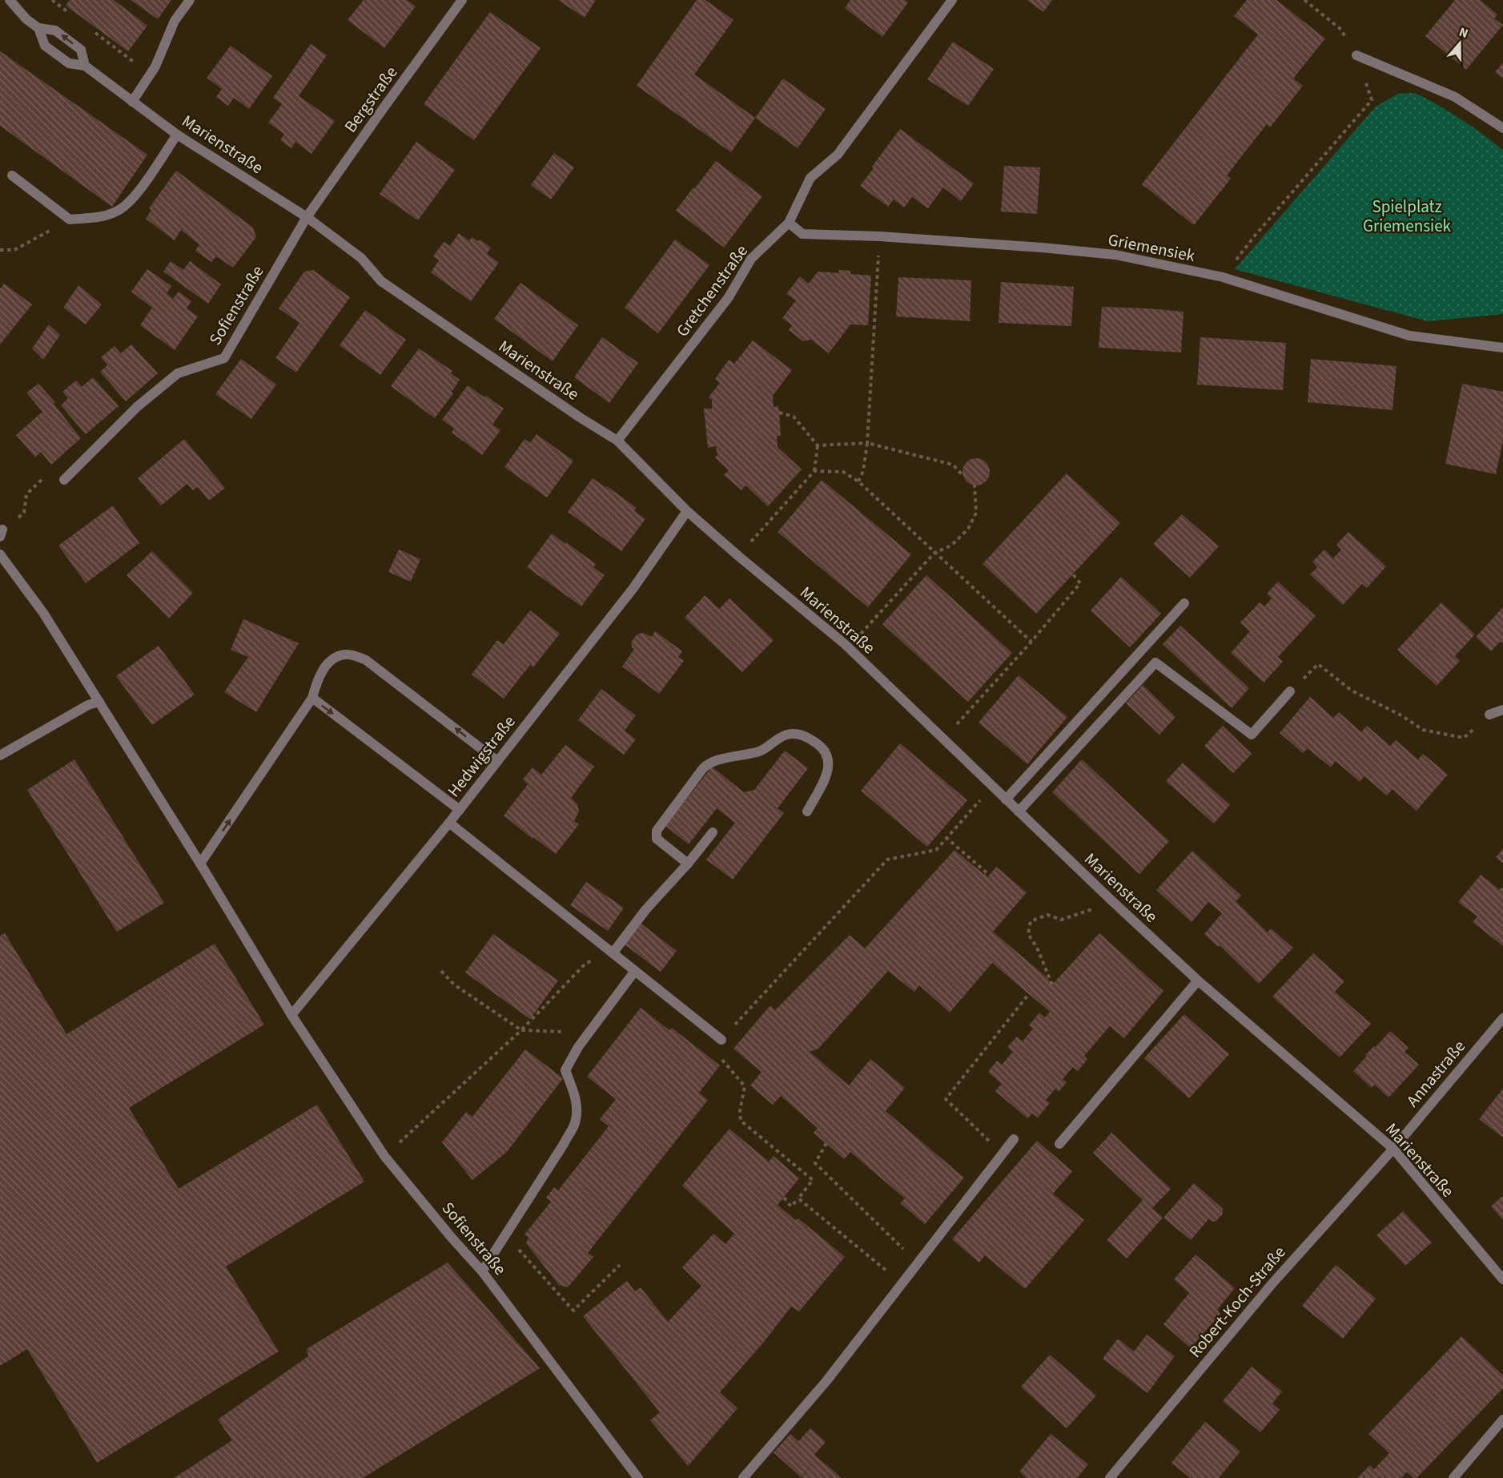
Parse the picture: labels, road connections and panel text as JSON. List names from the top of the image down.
{
  "streets": {
    "street": [
      "Bergstraße",
      "Marienstraße",
      "Griemensiek",
      "Gretchenstraße",
      "Sofienstraße",
      "Hedwigstraße",
      "Annastraße",
      "Robert-Koch-Straße"
    ]
  },
  "crossings": [
    ["Bergstraße", "Marienstraße"],
    ["Bergstraße", "Sofienstraße"],
    ["Marienstraße", "Gretchenstraße"],
    ["Marienstraße", "Sofienstraße"],
    ["Marienstraße", "Hedwigstraße"],
    ["Marienstraße", "Annastraße"],
    ["Marienstraße", "Robert-Koch-Straße"],
    ["Griemensiek", "Gretchenstraße"],
    ["Sofienstraße", "Hedwigstraße"],
    ["Annastraße", "Robert-Koch-Straße"]
  ],
  "parks": ["Spielplatz Griemensiek"],
  "north": "top"
}
